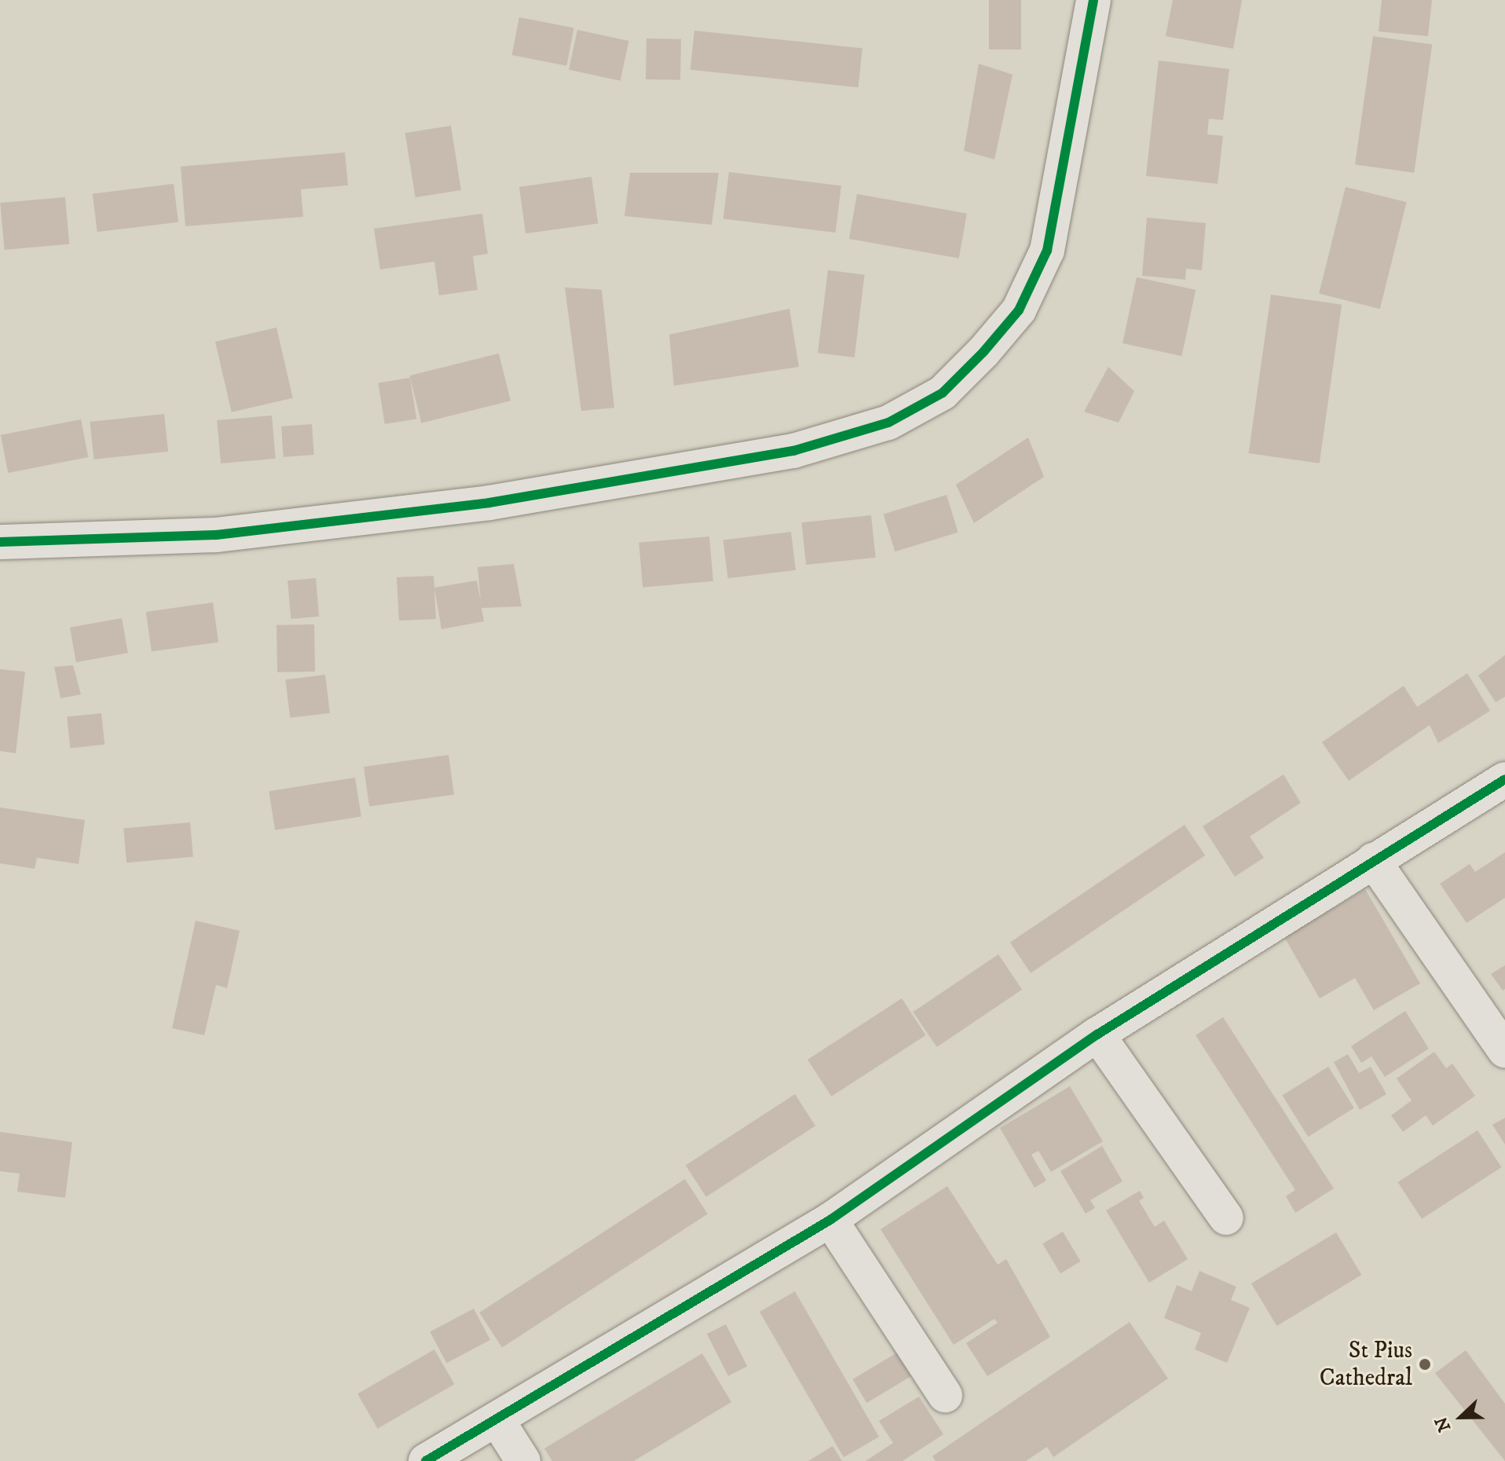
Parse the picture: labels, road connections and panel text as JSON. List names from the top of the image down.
{
  "places": ["St Pius Cathedral"],
  "north": "left"
}
